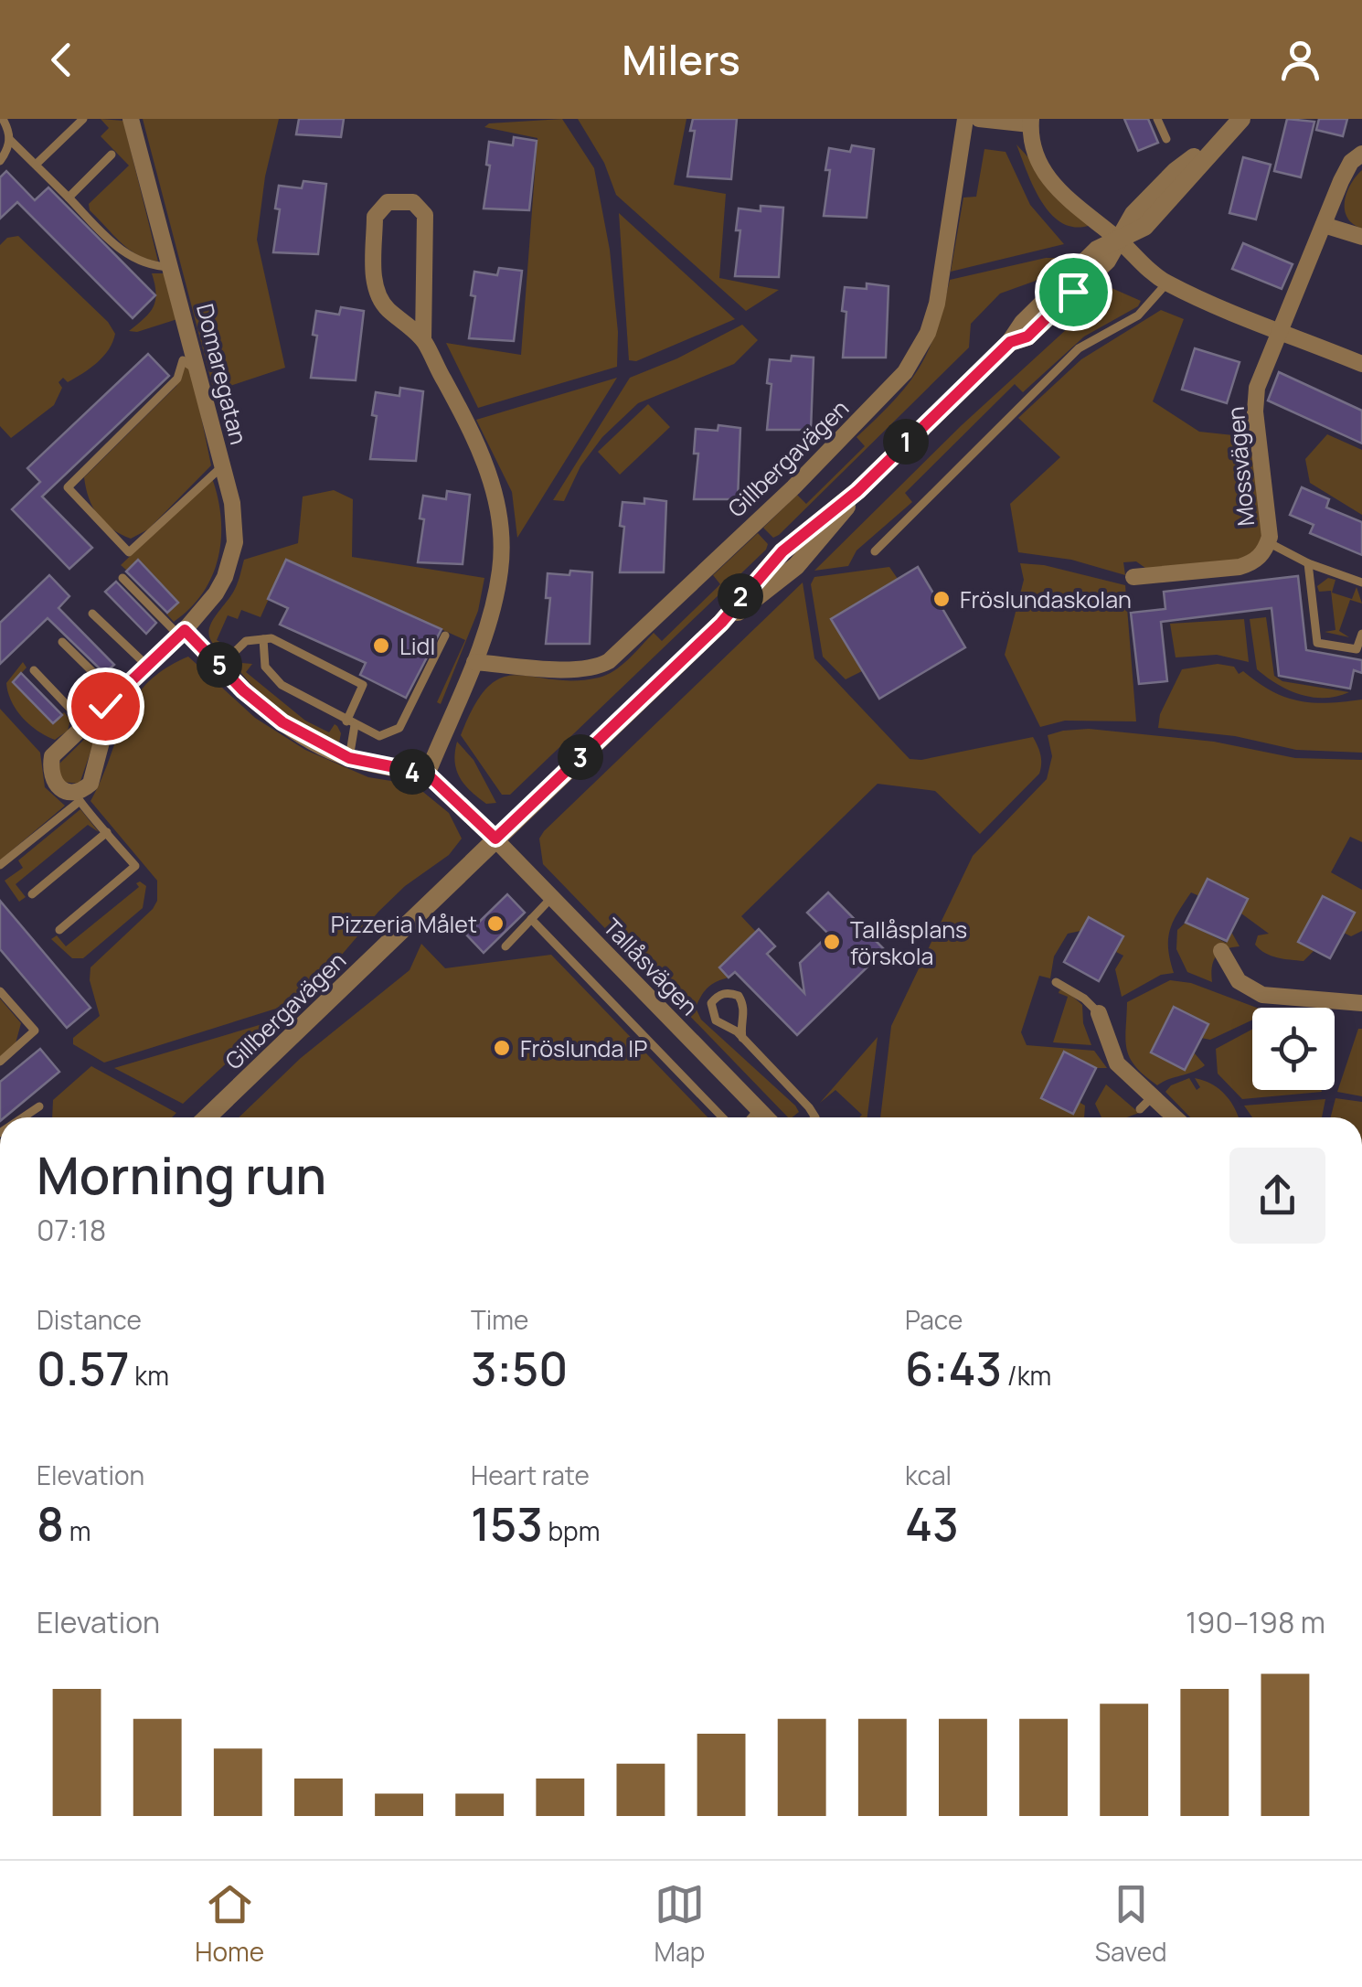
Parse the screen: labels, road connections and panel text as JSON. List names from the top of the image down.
{
  "streets": {
    "street": [
      "Domaregatan",
      "Gillbergavägen",
      "Mossvägen",
      "Tallåsvägen"
    ]
  },
  "crossings": [
    ["Gillbergavägen", "Tallåsvägen"]
  ],
  "places": [
    "Fröslundaskolan",
    "Lidl",
    "Pizzeria Målet",
    "Tallåsplans förskola",
    "Fröslunda IP"
  ],
  "page": {
    "header": "Milers",
    "pins": [
      "1",
      "2",
      "5",
      "3",
      "4"
    ],
    "heading": ["Morning run", "07:18"],
    "stats": [
      ["Distance", "0.57 km"],
      ["Time", "3:50"],
      ["Pace", "6:43 /km"],
      ["Elevation", "8 m"],
      ["Heart rate", "153 bpm"],
      ["kcal", "43"]
    ],
    "chart": ["Elevation", "190–198 m"],
    "tabs": ["Home", "Map", "Saved"]
  }
}
